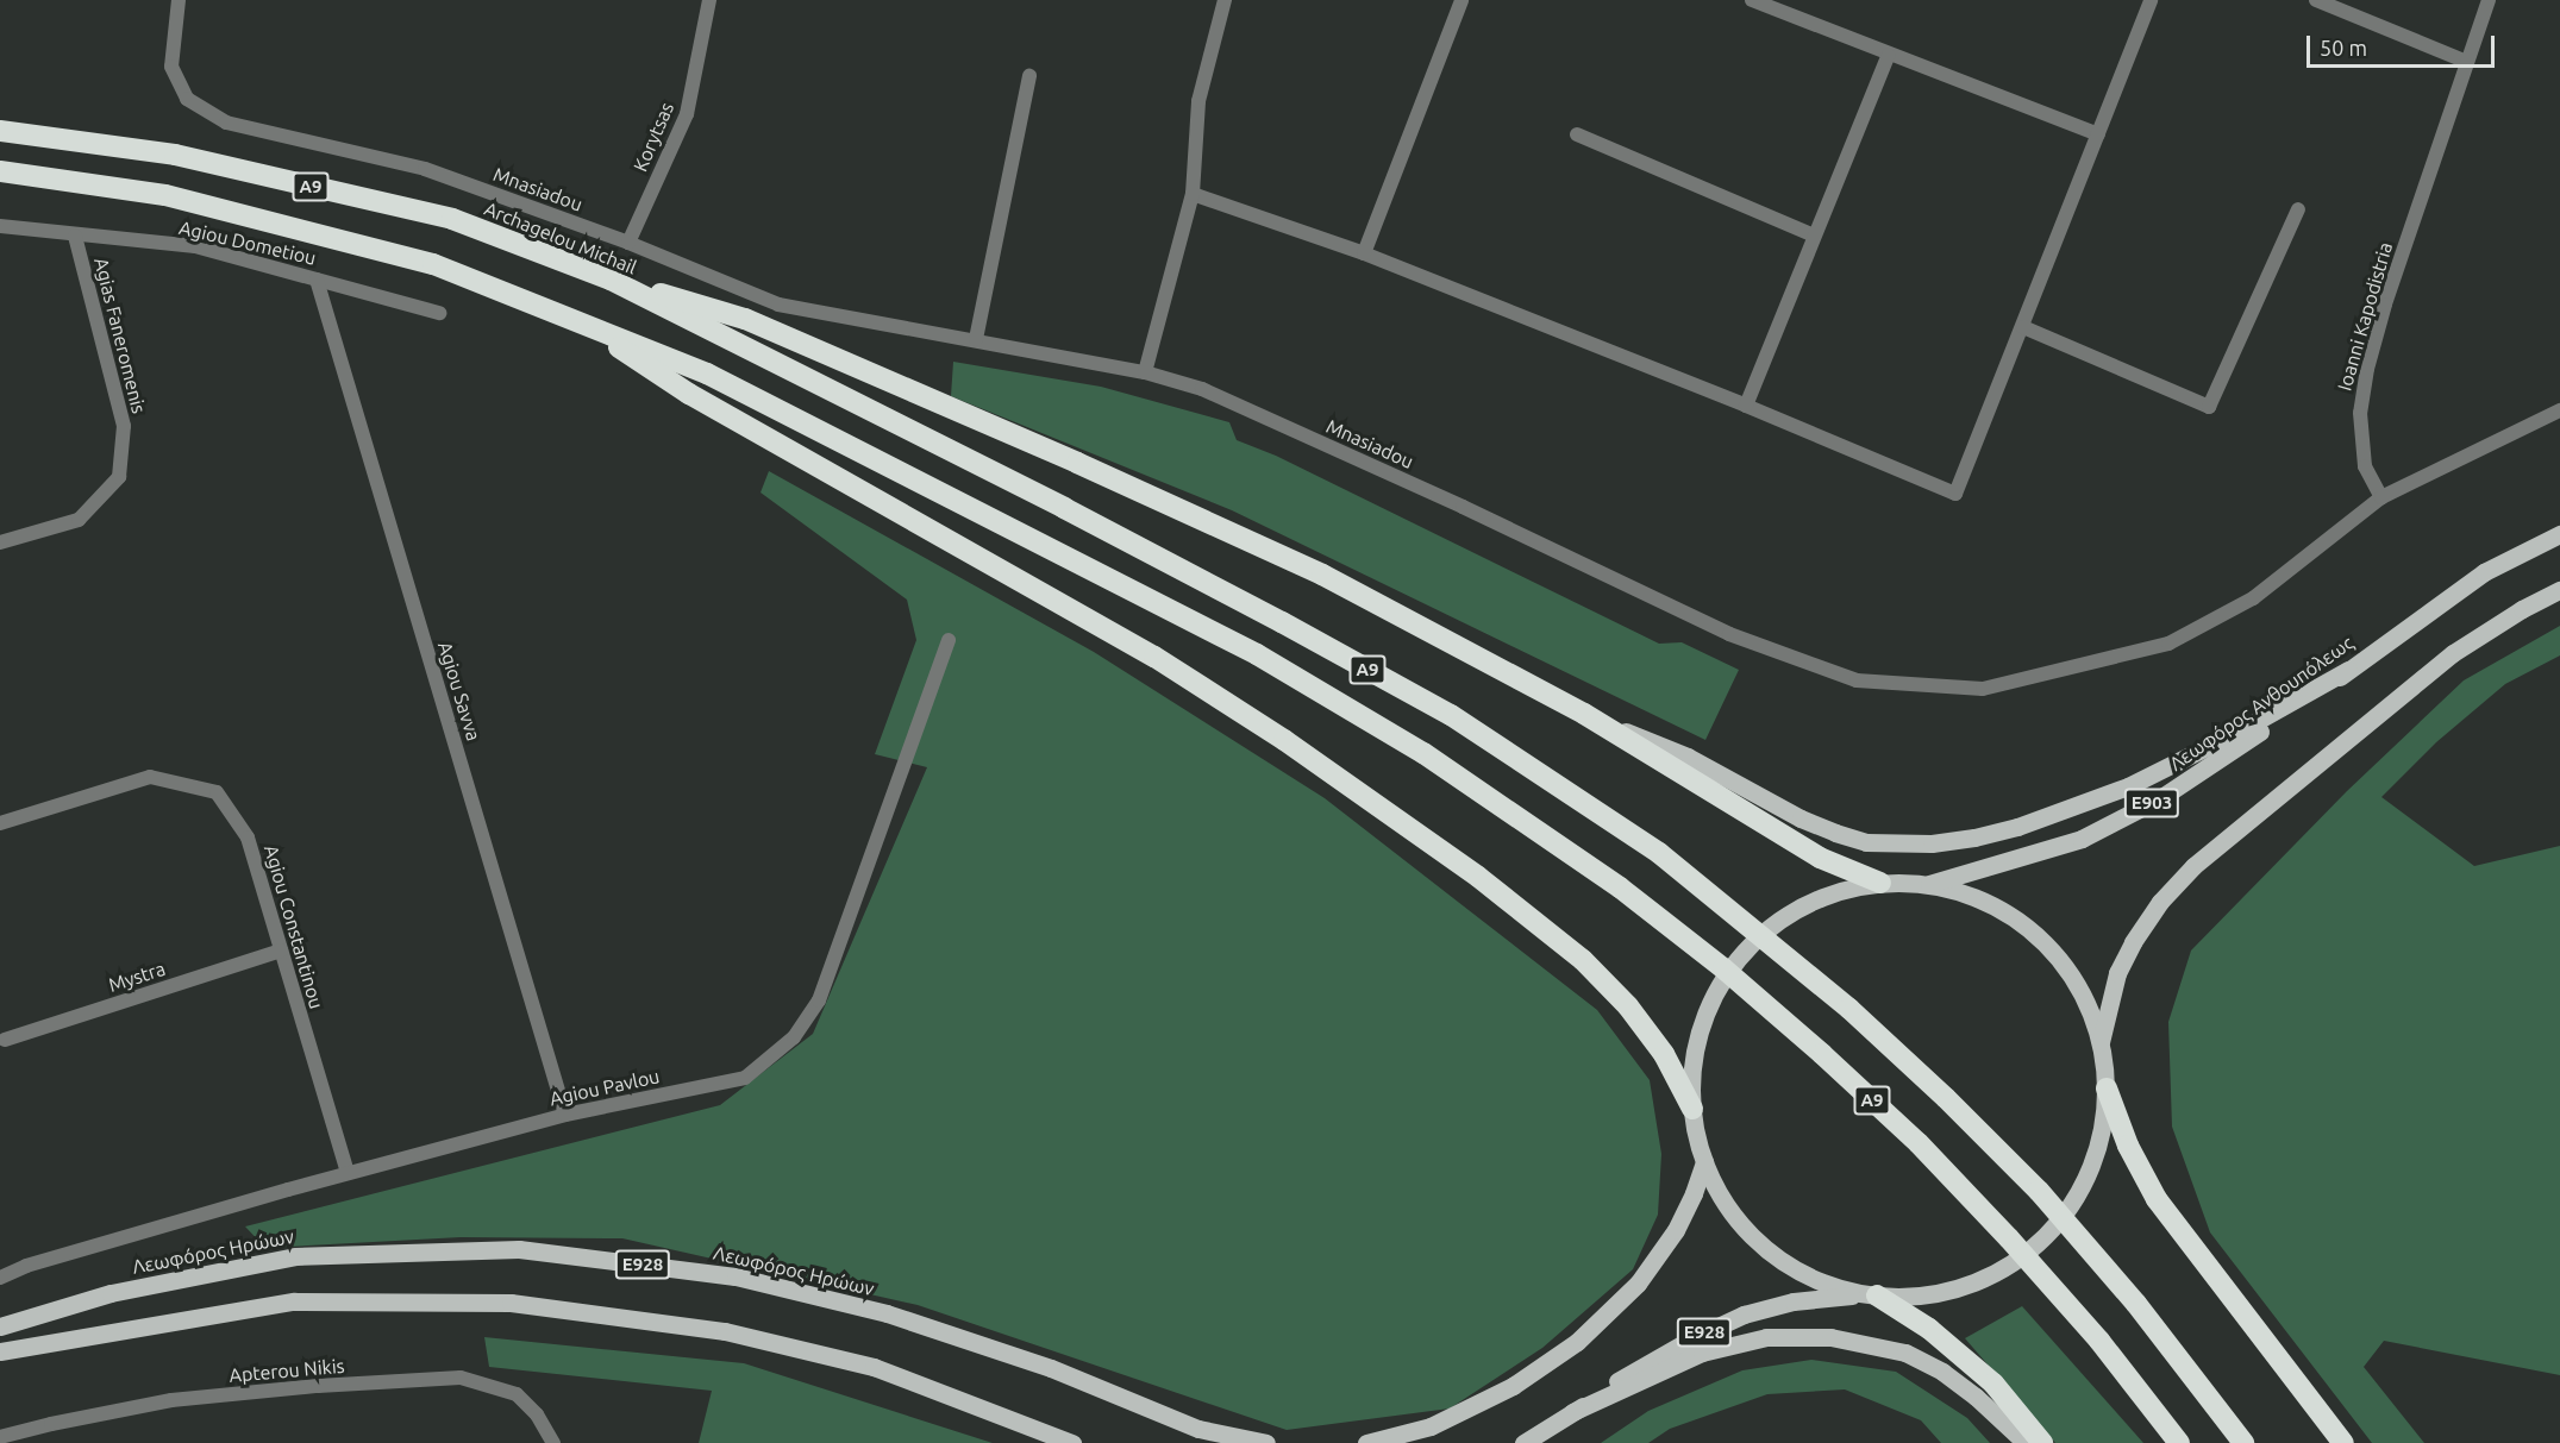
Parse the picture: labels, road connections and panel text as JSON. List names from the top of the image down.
{
  "streets": {
    "highway": ["A9", "Archagelou Michail"],
    "main road": [
      "Λεωφόρος Ανθουπόλεως",
      "E903",
      "Λεωφόρος Ηρώων",
      "E928"
    ],
    "street": [
      "Korytsas",
      "Mnasiadou",
      "Agiou Dometiou",
      "Ioanni Kapodistria",
      "Agias Faneromenis",
      "Agiou Savva",
      "Agiou Constantinou",
      "Mystra",
      "Agiou Pavlou",
      "Apterou Nikis"
    ]
  },
  "crossings": [
    ["Korytsas", "Mnasiadou"],
    ["Mnasiadou", "Ioanni Kapodistria"],
    ["Agiou Dometiou", "Agias Faneromenis"],
    ["Agiou Dometiou", "Agiou Savva"],
    ["Agiou Savva", "Agiou Pavlou"],
    ["Agiou Constantinou", "Mystra"],
    ["Agiou Constantinou", "Agiou Pavlou"]
  ],
  "scale_bar": "50 m"
}
